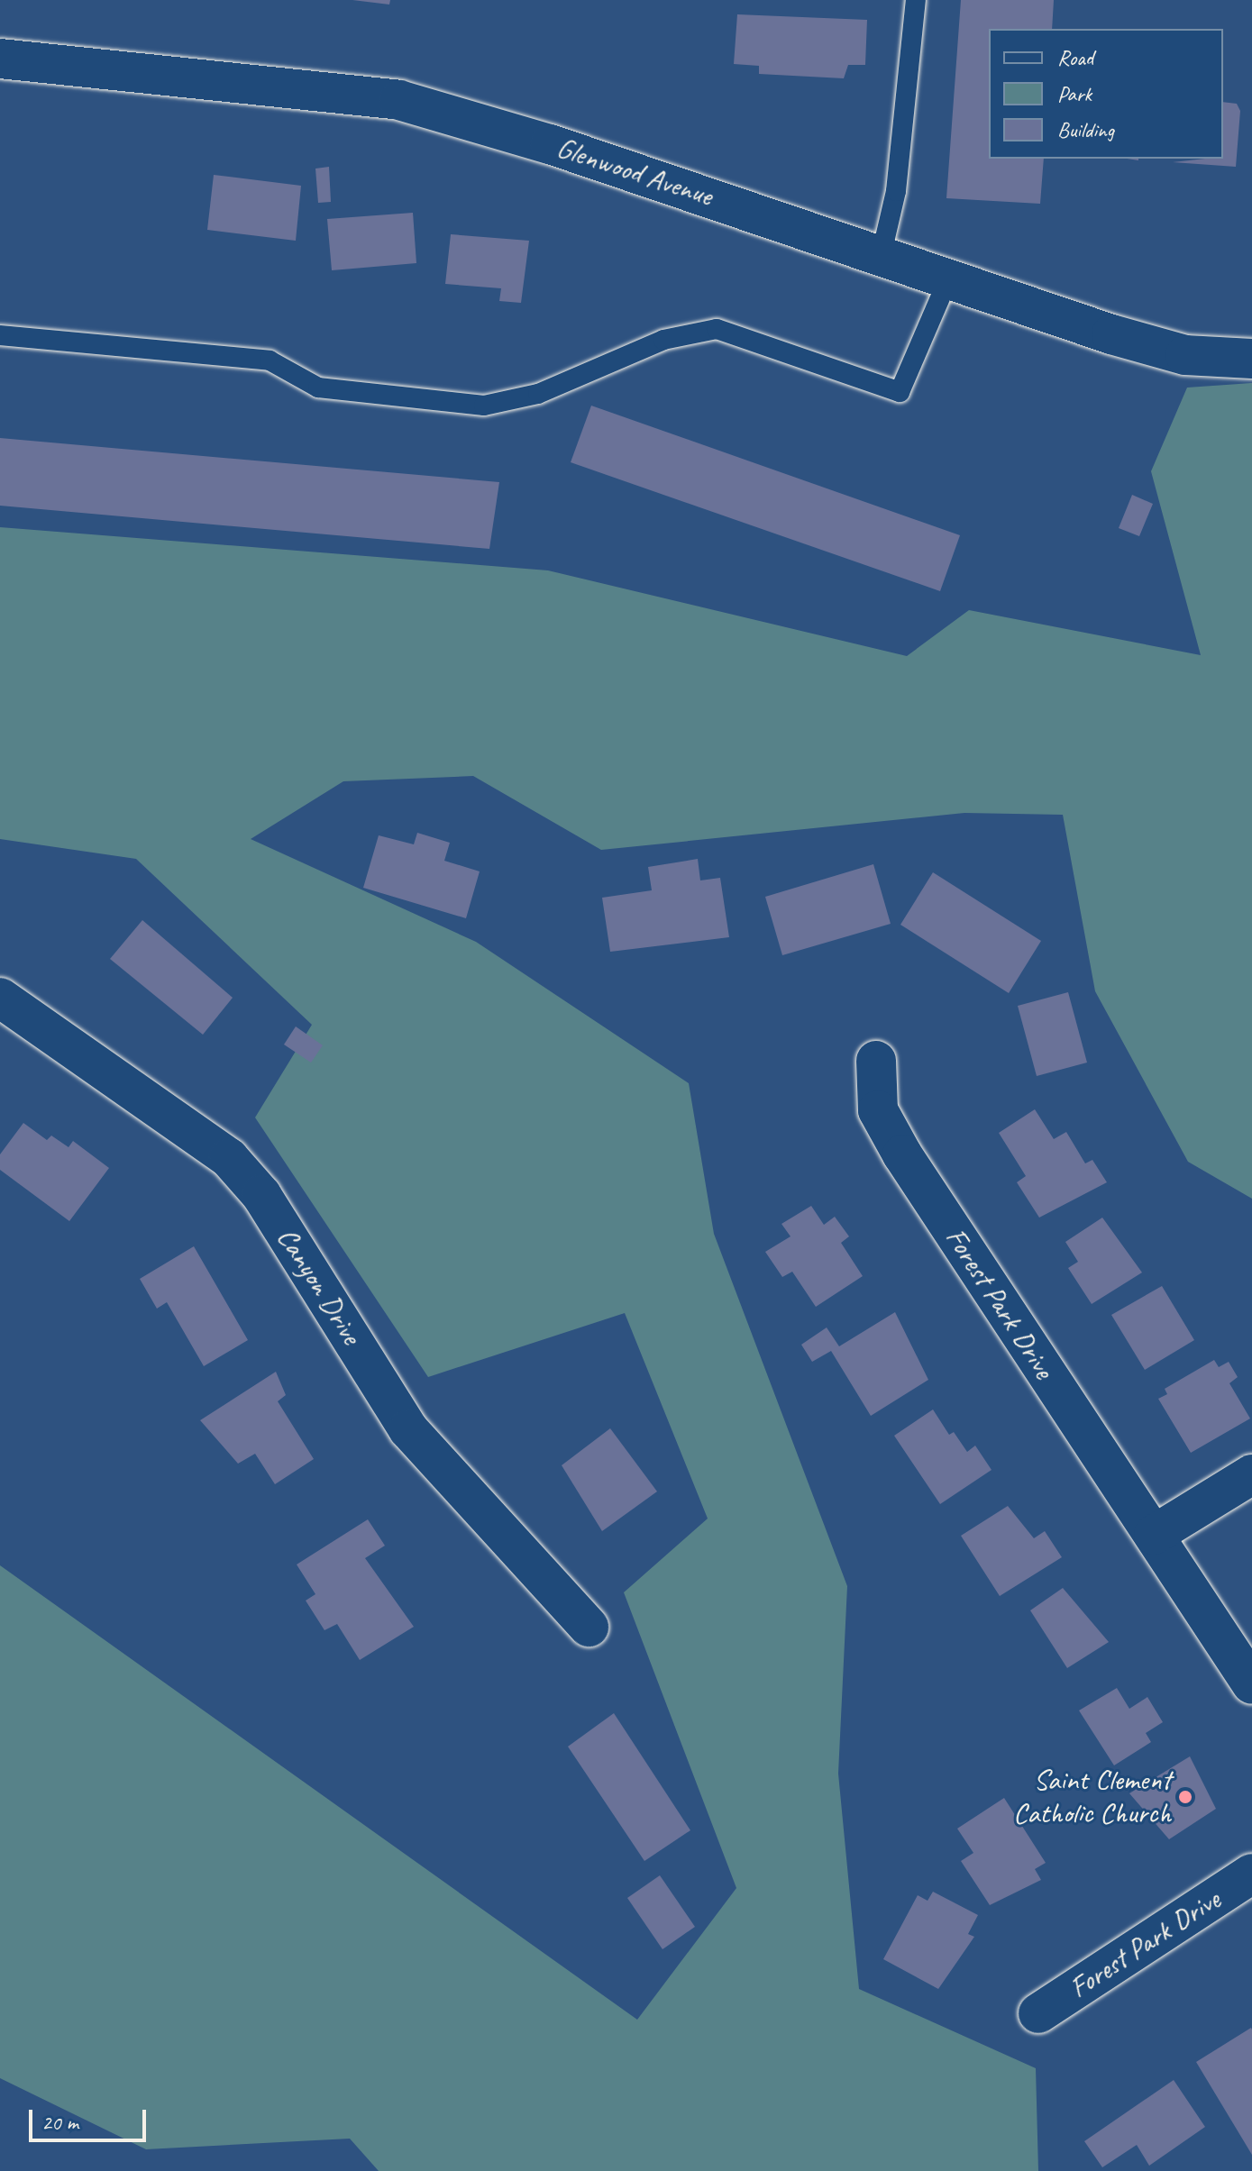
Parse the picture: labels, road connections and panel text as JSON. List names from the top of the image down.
{
  "streets": {
    "street": ["Glenwood Avenue", "Canyon Drive", "Forest Park Drive"]
  },
  "places": ["Saint Clement Catholic Church"],
  "legend": ["Road", "Park", "Building"],
  "scale_bar": "20 m"
}
